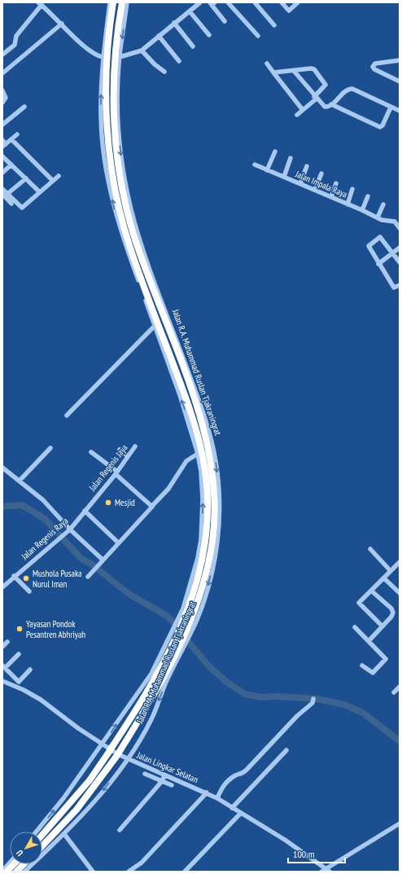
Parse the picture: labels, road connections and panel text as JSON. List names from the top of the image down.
{
  "streets": {
    "highway": ["Jalan R.A. Muhammad Ruslan Tjakraningrat"],
    "street": [
      "Jalan Impala Raya",
      "Jalan Regenis Jaya",
      "Jalan Regenis Raya",
      "Jalan Lingkar Selatan"
    ]
  },
  "crossings": [
    ["Jalan R.A. Muhammad Ruslan Tjakraningrat", "Jalan Lingkar Selatan"],
    ["Jalan Regenis Jaya", "Jalan Regenis Raya"]
  ],
  "places": ["Mesjid", "Mushola Pusaka Nurul Iman", "Yayasan Pondok Pesantren Abhriyah"],
  "scale_bar": "100 m",
  "north": "bottom left"
}
